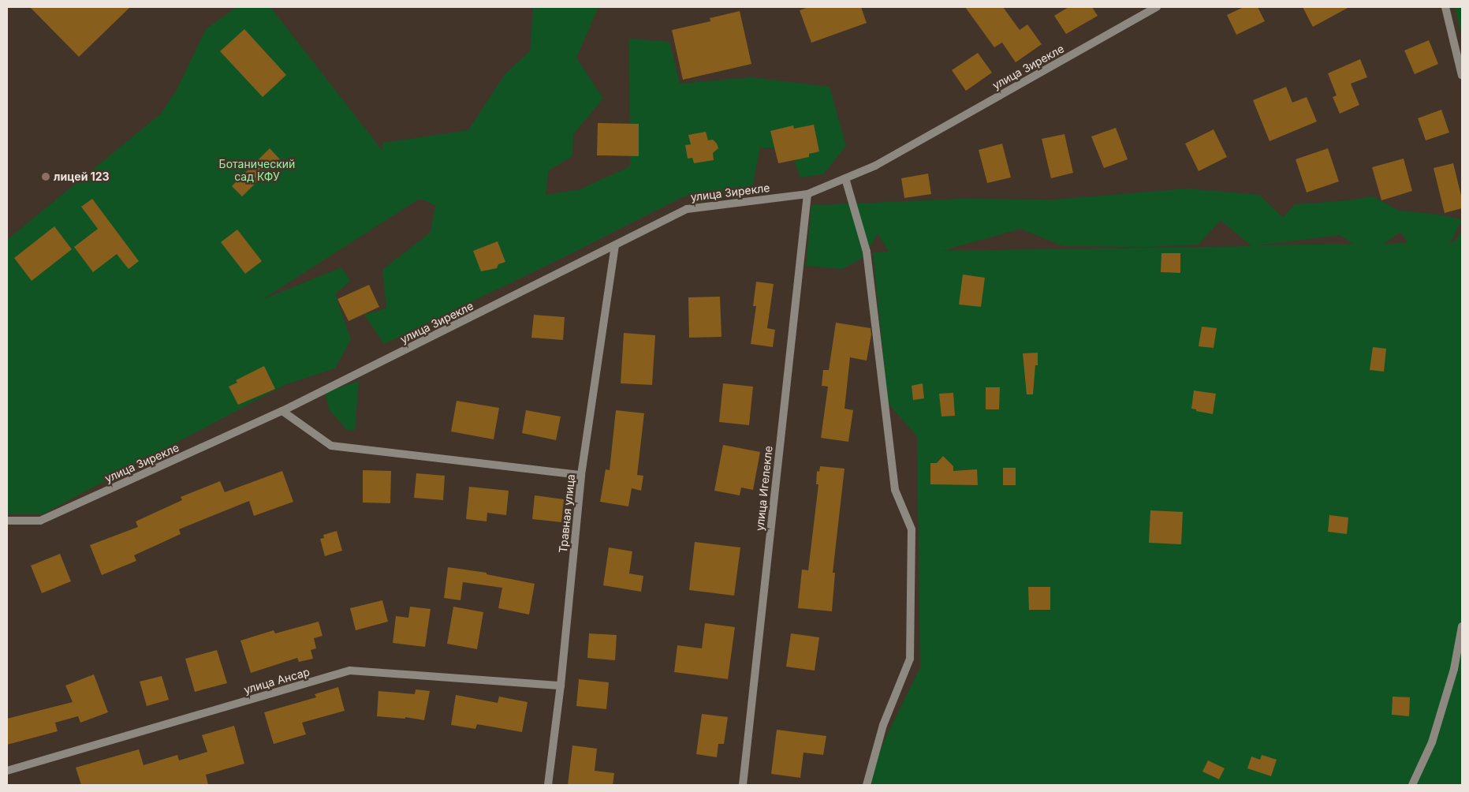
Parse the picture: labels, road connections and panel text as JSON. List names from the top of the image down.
{
  "streets": {
    "street": [
      "улица Зирекле",
      "улица Игелекле",
      "Травная улица",
      "улица Ансар"
    ]
  },
  "crossings": [
    ["улица Зирекле", "улица Игелекле"],
    ["улица Зирекле", "Травная улица"],
    ["Травная улица", "улица Ансар"]
  ],
  "parks": ["Ботанический сад КФУ"],
  "places": ["лицей 123"]
}
